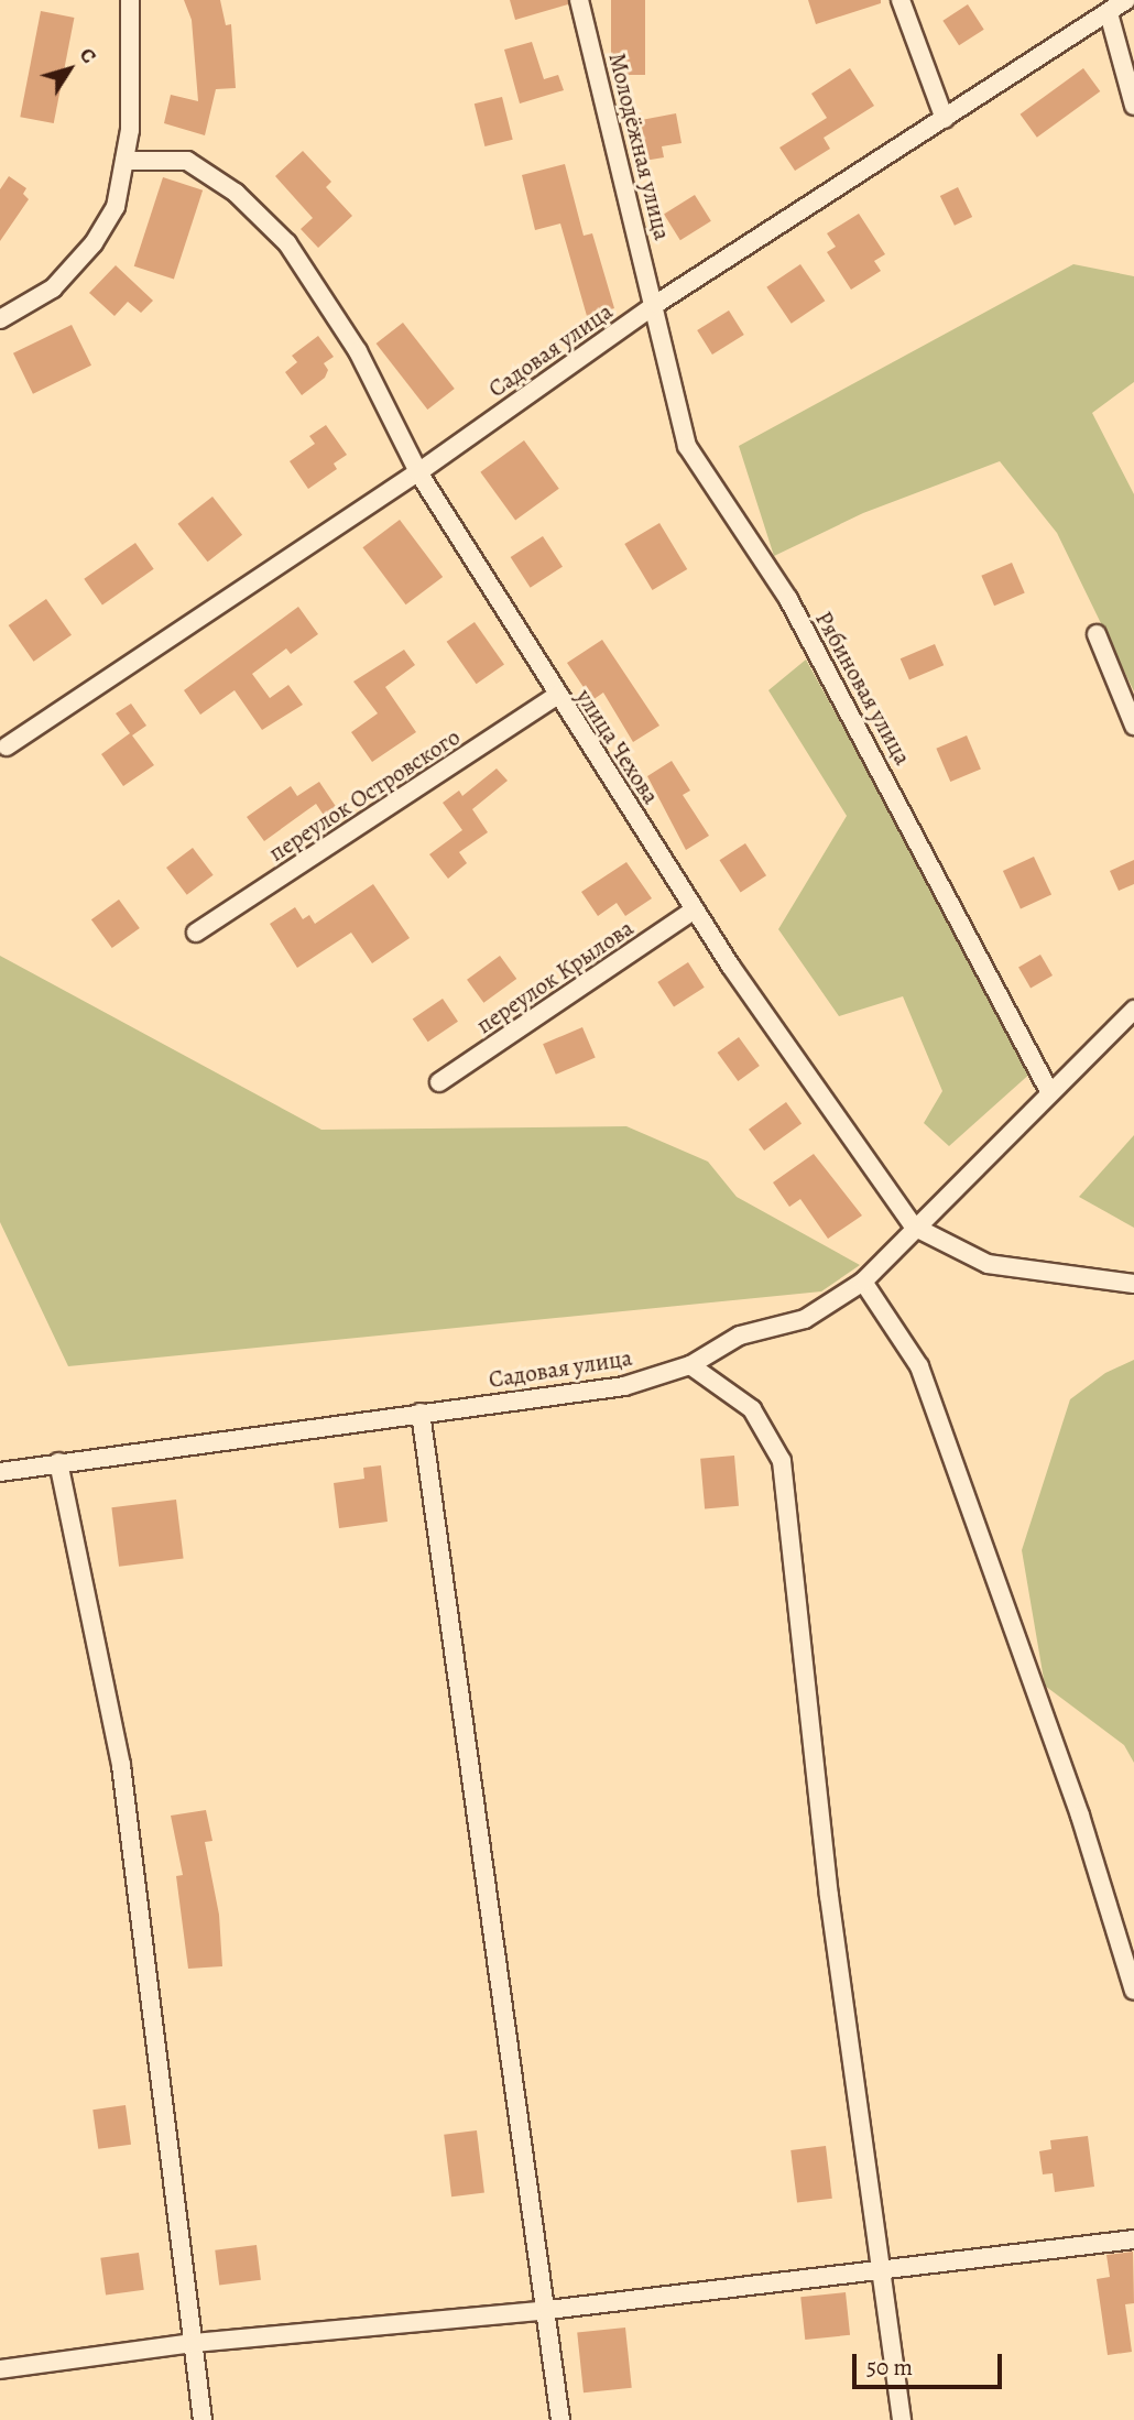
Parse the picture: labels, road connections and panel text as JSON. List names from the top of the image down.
{
  "streets": {
    "street": [
      "Молодёжная улица",
      "Садовая улица",
      "Рябиновая улица",
      "улица Чехова",
      "переулок Островского",
      "переулок Крылова"
    ]
  },
  "crossings": [
    ["Молодёжная улица", "Садовая улица"],
    ["Молодёжная улица", "Рябиновая улица"],
    ["Садовая улица", "Рябиновая улица"],
    ["Садовая улица", "улица Чехова"],
    ["улица Чехова", "переулок Островского"],
    ["улица Чехова", "переулок Крылова"]
  ],
  "scale_bar": "50 m",
  "north": "top right"
}
